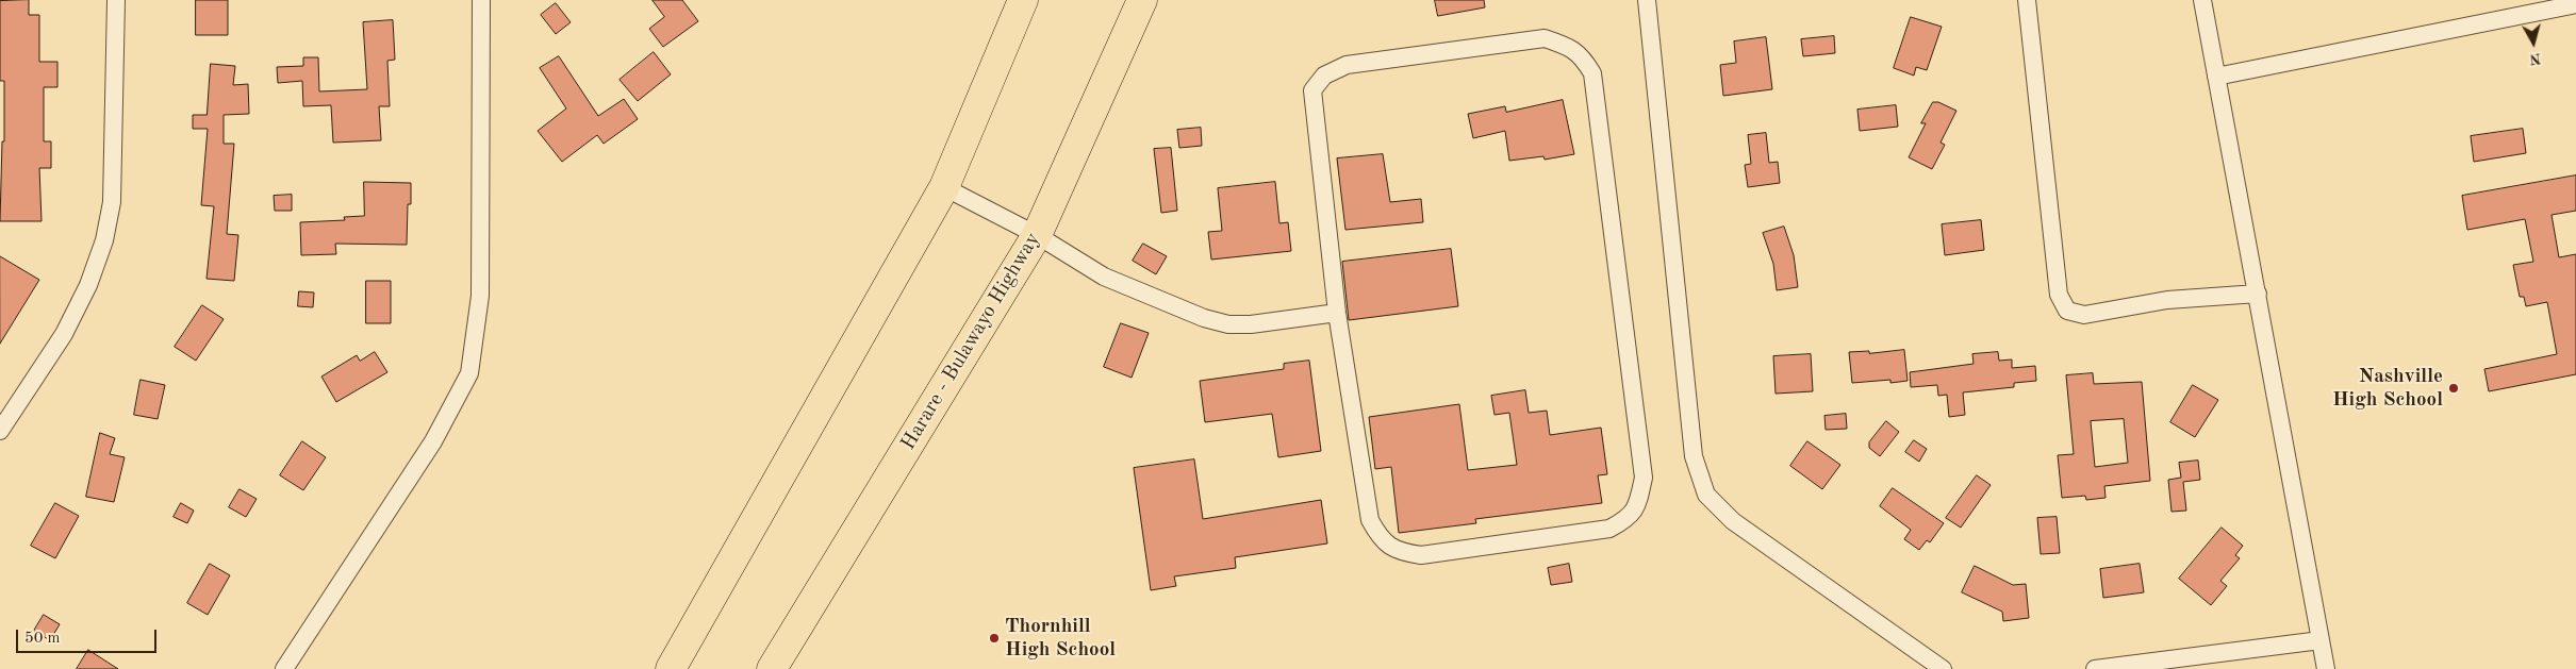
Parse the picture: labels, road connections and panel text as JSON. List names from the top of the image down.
{
  "streets": {
    "highway": ["Harare - Bulawayo Highway"]
  },
  "places": ["Nashville High School", "Thornhill High School"],
  "scale_bar": "50 m",
  "north": "bottom"
}
